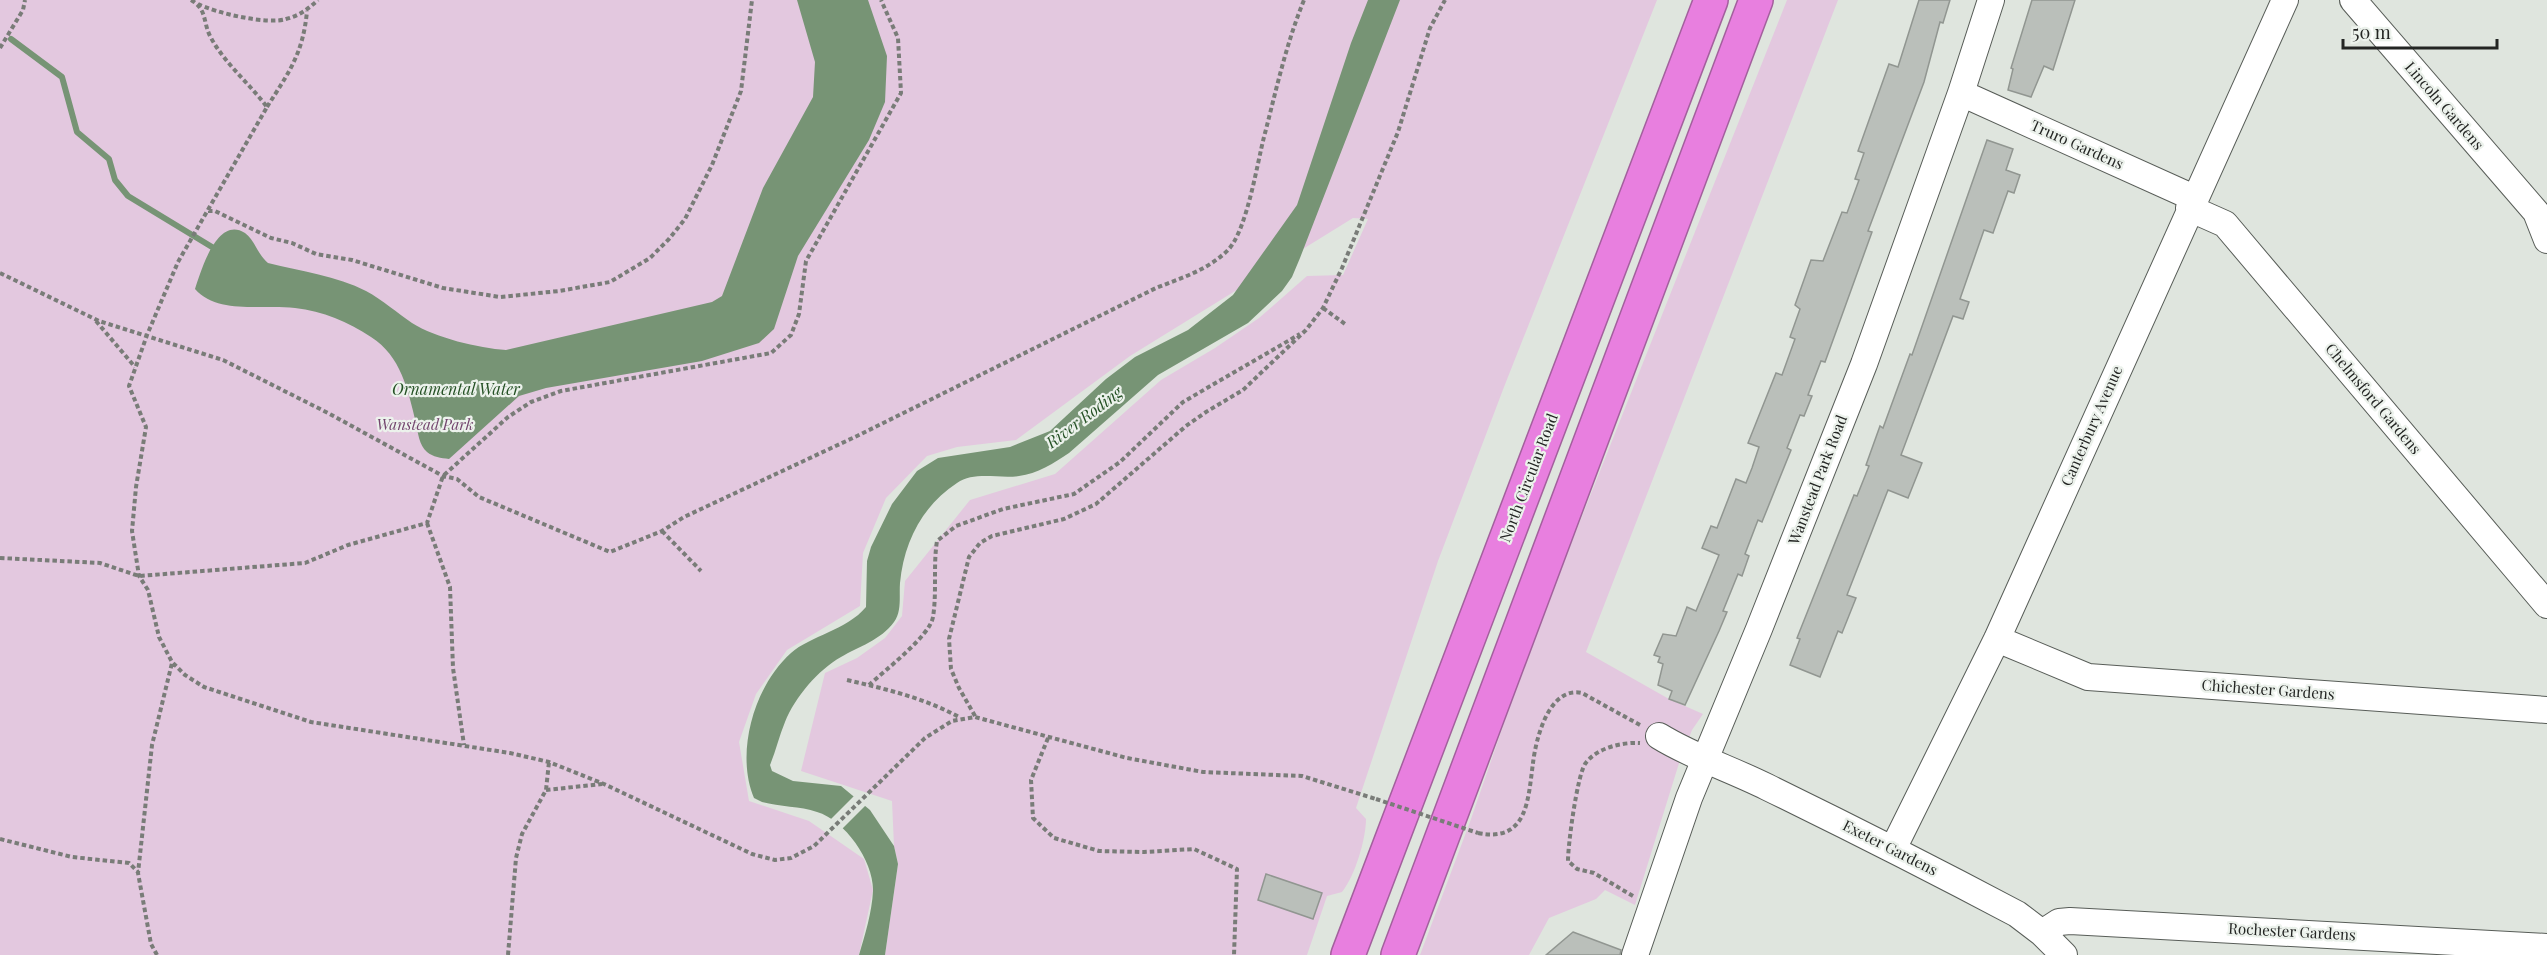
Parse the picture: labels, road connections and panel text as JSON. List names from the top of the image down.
{
  "streets": {
    "highway": ["North Circular Road"],
    "street": [
      "Lincoln Gardens",
      "Truro Gardens",
      "Chelmsford Gardens",
      "Canterbury Avenue",
      "Wanstead Park Road",
      "Chichester Gardens",
      "Exeter Gardens",
      "Rochester Gardens"
    ]
  },
  "crossings": [
    ["Truro Gardens", "Chelmsford Gardens"],
    ["Truro Gardens", "Canterbury Avenue"],
    ["Truro Gardens", "Wanstead Park Road"],
    ["Chelmsford Gardens", "Canterbury Avenue"],
    ["Canterbury Avenue", "Chichester Gardens"],
    ["Canterbury Avenue", "Exeter Gardens"],
    ["Wanstead Park Road", "Exeter Gardens"],
    ["Exeter Gardens", "Rochester Gardens"]
  ],
  "water": ["Ornamental Water", "River Roding"],
  "parks": ["Wanstead Park"],
  "scale_bar": "50 m"
}
